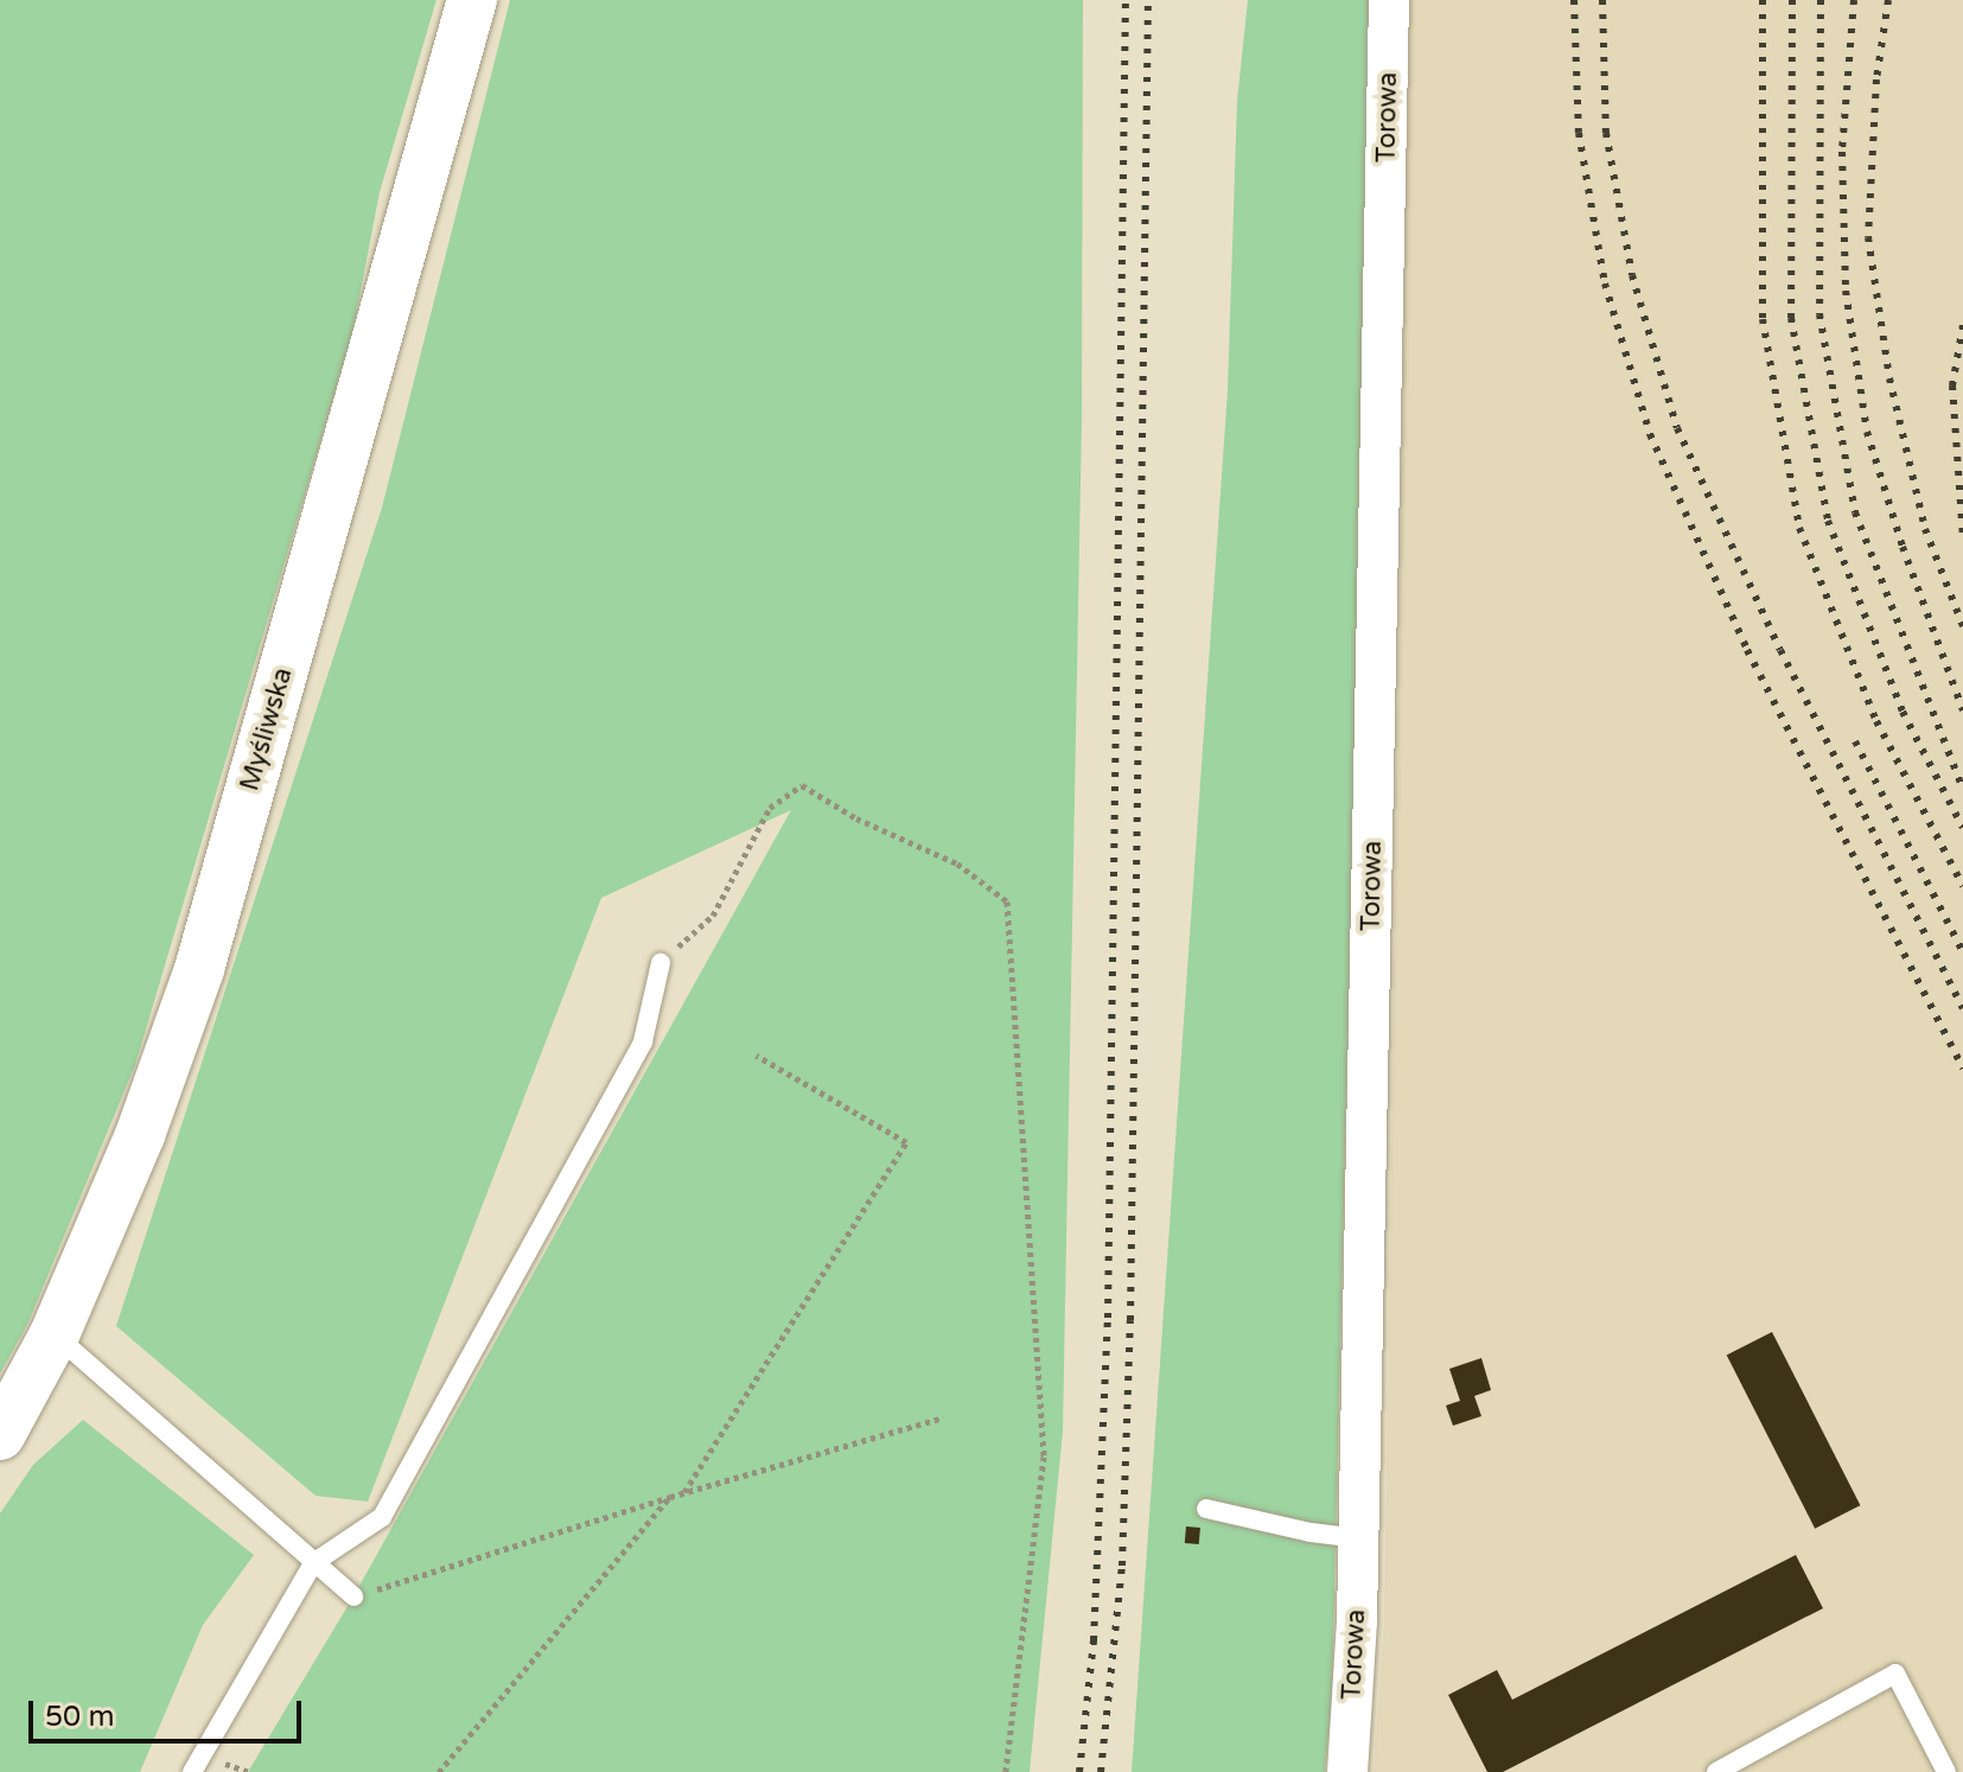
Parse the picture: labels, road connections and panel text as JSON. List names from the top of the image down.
{
  "streets": {
    "street": ["Torowa", "Myśliwska"]
  },
  "scale_bar": "50 m"
}
